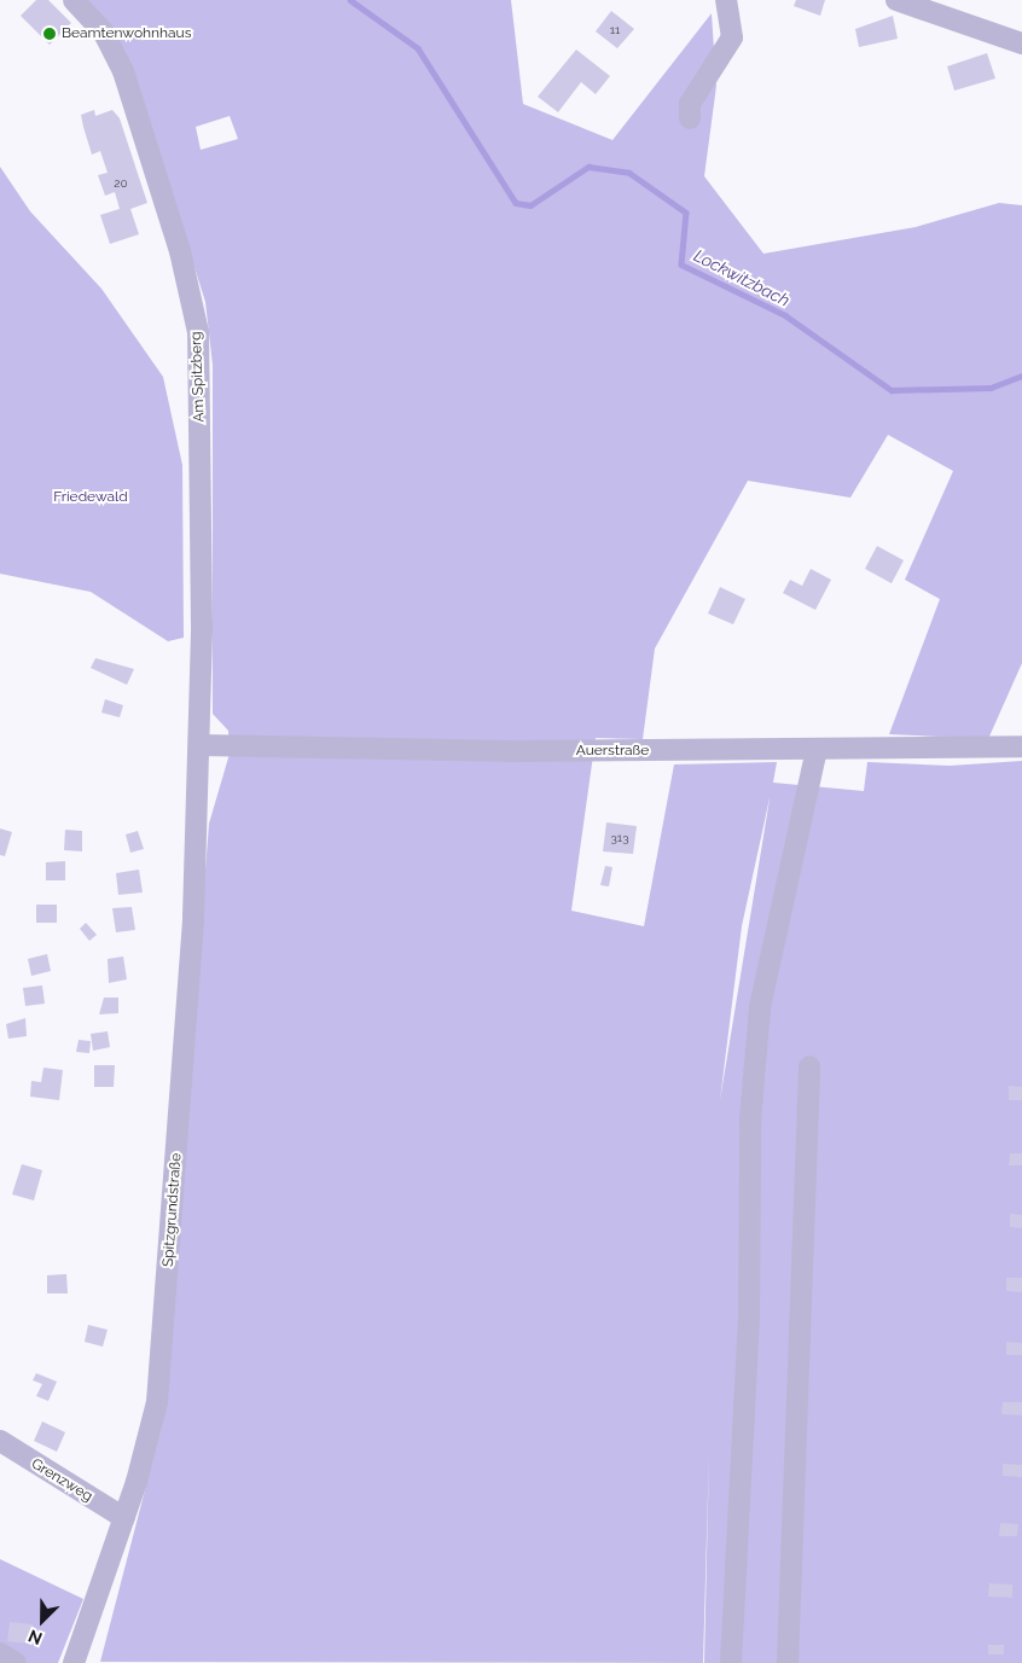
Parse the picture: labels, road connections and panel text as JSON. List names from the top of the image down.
{
  "streets": {
    "street": [
      "Am Spitzberg",
      "Auerstraße",
      "Spitzgrundstraße",
      "Grenzweg"
    ]
  },
  "crossings": [
    ["Am Spitzberg", "Auerstraße"],
    ["Am Spitzberg", "Spitzgrundstraße"],
    ["Auerstraße", "Spitzgrundstraße"],
    ["Spitzgrundstraße", "Grenzweg"]
  ],
  "water": ["Lockwitzbach"],
  "parks": ["Friedewald"],
  "places": ["Beamtenwohnhaus"],
  "house_numbers": ["11", "20", "313"],
  "north": "bottom left"
}
